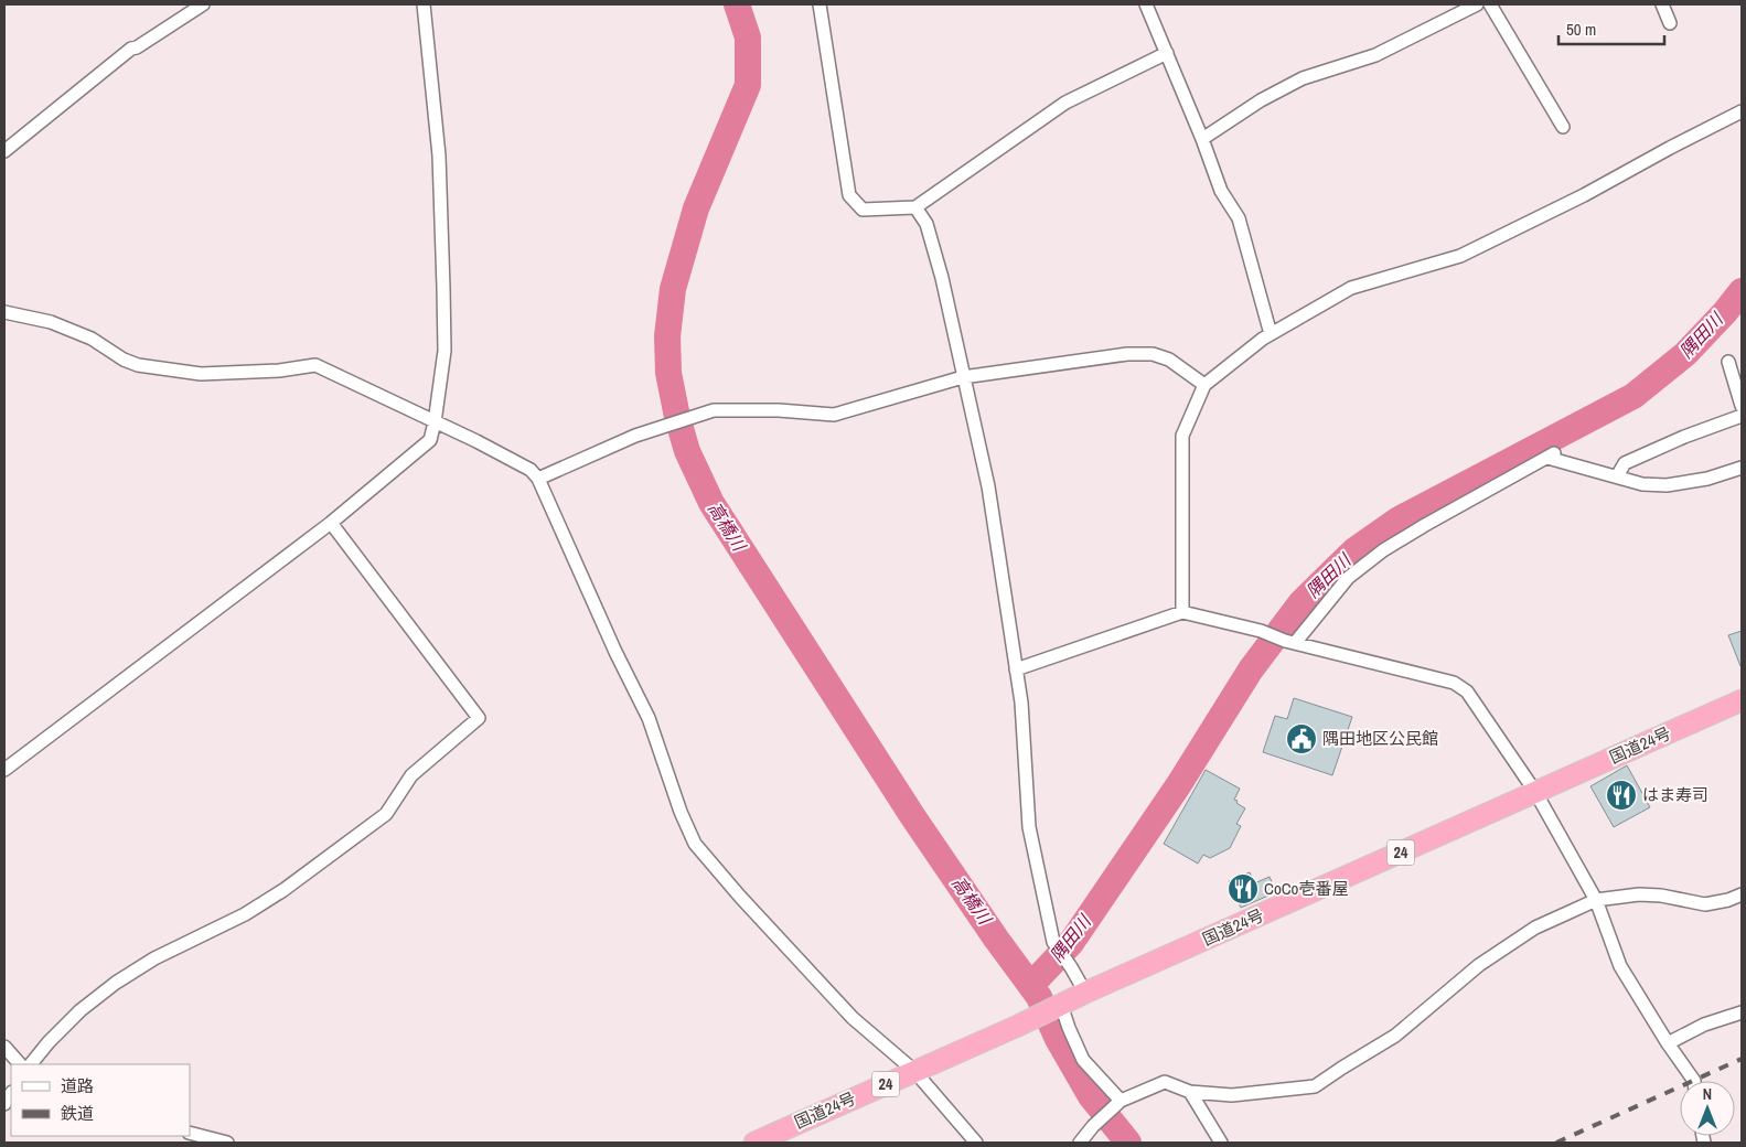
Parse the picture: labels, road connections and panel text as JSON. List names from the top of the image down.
{
  "streets": {
    "highway": ["国道24号", "24"]
  },
  "water": ["隅田川", "高橋川"],
  "places": {
    "public building": ["隅田地区公民館"],
    "restaurant": ["はま寿司", "CoCo壱番屋"]
  },
  "legend": ["道路", "鉄道"],
  "scale_bar": "50 m",
  "north": "top"
}
